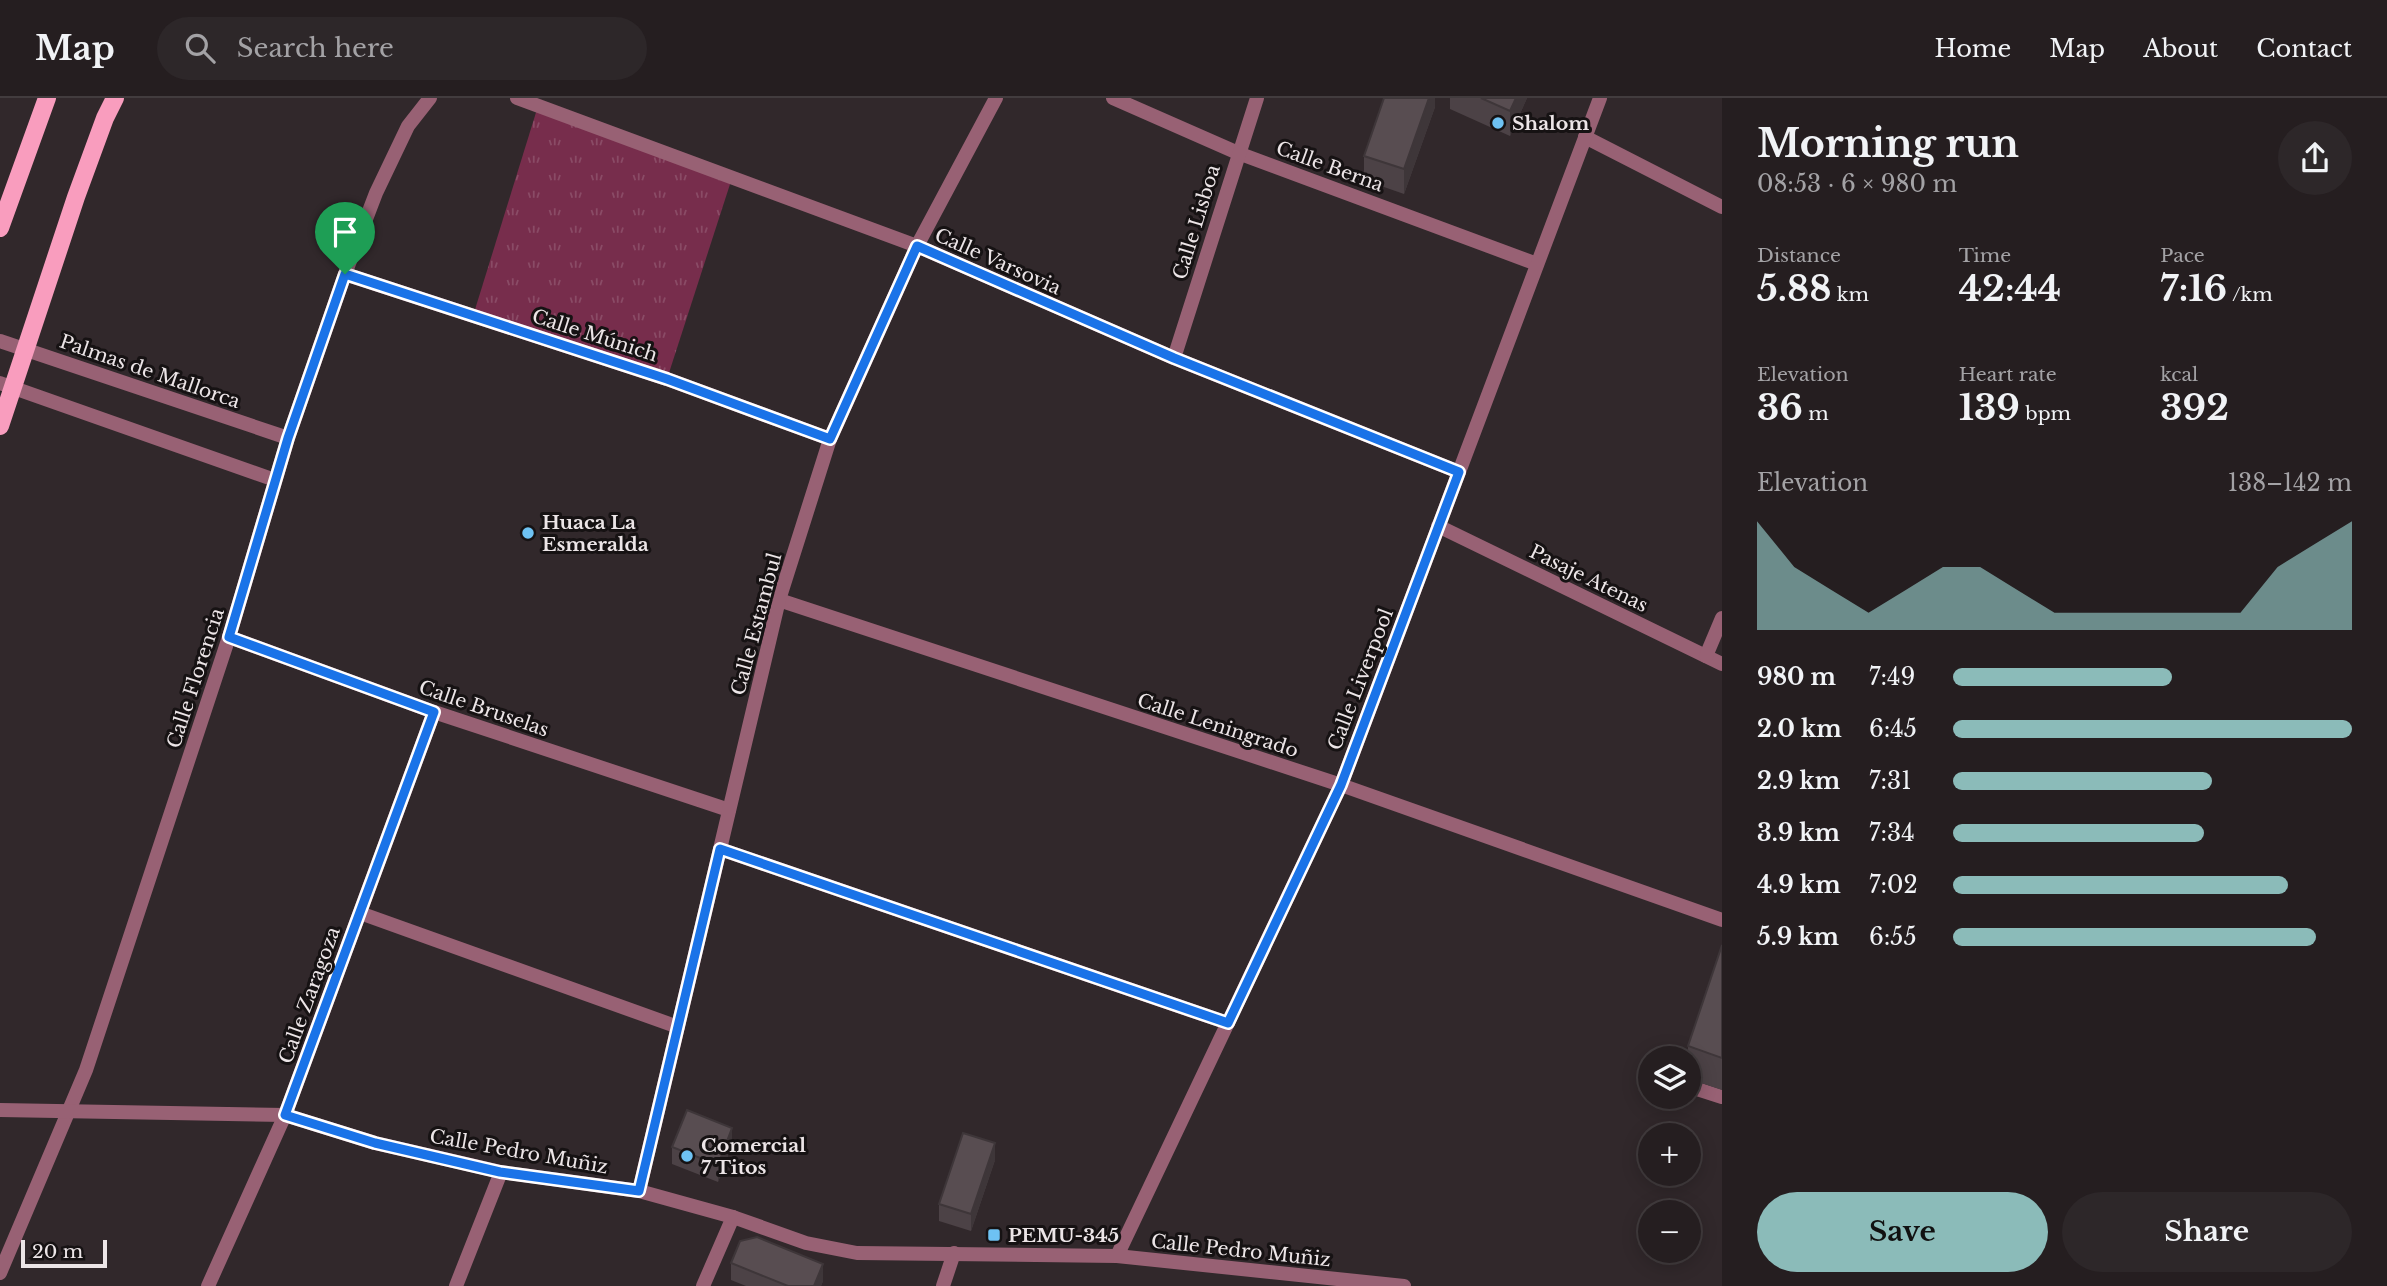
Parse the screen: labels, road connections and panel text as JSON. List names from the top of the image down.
{
  "streets": {
    "street": [
      "Calle Berna",
      "Calle Lisboa",
      "Calle Varsovia",
      "Calle Múnich",
      "Palmas de Mallorca",
      "Pasaje Atenas",
      "Calle Estambul",
      "Calle Florencia",
      "Calle Liverpool",
      "Calle Bruselas",
      "Calle Leningrado",
      "Calle Zaragoza",
      "Calle Pedro Muñiz"
    ]
  },
  "crossings": [
    ["Calle Berna", "Calle Lisboa"],
    ["Calle Berna", "Calle Liverpool"],
    ["Calle Lisboa", "Calle Varsovia"],
    ["Calle Varsovia", "Calle Estambul"],
    ["Calle Varsovia", "Calle Liverpool"],
    ["Calle Múnich", "Calle Estambul"],
    ["Calle Múnich", "Calle Florencia"],
    ["Palmas de Mallorca", "Calle Florencia"],
    ["Pasaje Atenas", "Calle Liverpool"],
    ["Calle Estambul", "Calle Bruselas"],
    ["Calle Estambul", "Calle Leningrado"],
    ["Calle Estambul", "Calle Pedro Muñiz"],
    ["Calle Florencia", "Calle Bruselas"],
    ["Calle Florencia", "Calle Pedro Muñiz"],
    ["Calle Liverpool", "Calle Leningrado"],
    ["Calle Liverpool", "Calle Pedro Muñiz"],
    ["Calle Bruselas", "Calle Zaragoza"],
    ["Calle Zaragoza", "Calle Pedro Muñiz"]
  ],
  "places": {
    "other": ["Shalom", "Huaca La Esmeralda", "Comercial 7 Titos"],
    "transit": ["PEMU-345"]
  },
  "scale_bar": "20 m",
  "page": {
    "header": "Map",
    "search": "Search here",
    "nav": [
      "Home",
      "Map",
      "About",
      "Contact"
    ],
    "heading": ["Morning run", "08:53 · 6 × 980 m"],
    "stats": [
      ["Distance", "5.88 km"],
      ["Time", "42:44"],
      ["Pace", "7:16 /km"],
      ["Elevation", "36 m"],
      ["Heart rate", "139 bpm"],
      ["kcal", "392"]
    ],
    "chart": ["Elevation", "138–142 m"],
    "list": [
      {
        "name": "980 m",
        "note": "7:49"
      },
      {
        "name": "2.0 km",
        "note": "6:45"
      },
      {
        "name": "2.9 km",
        "note": "7:31"
      },
      {
        "name": "3.9 km",
        "note": "7:34"
      },
      {
        "name": "4.9 km",
        "note": "7:02"
      },
      {
        "name": "5.9 km",
        "note": "6:55"
      }
    ],
    "map_buttons": ["+", "−"],
    "buttons": ["Save", "Share"],
    "scale": "20 m"
  }
}
